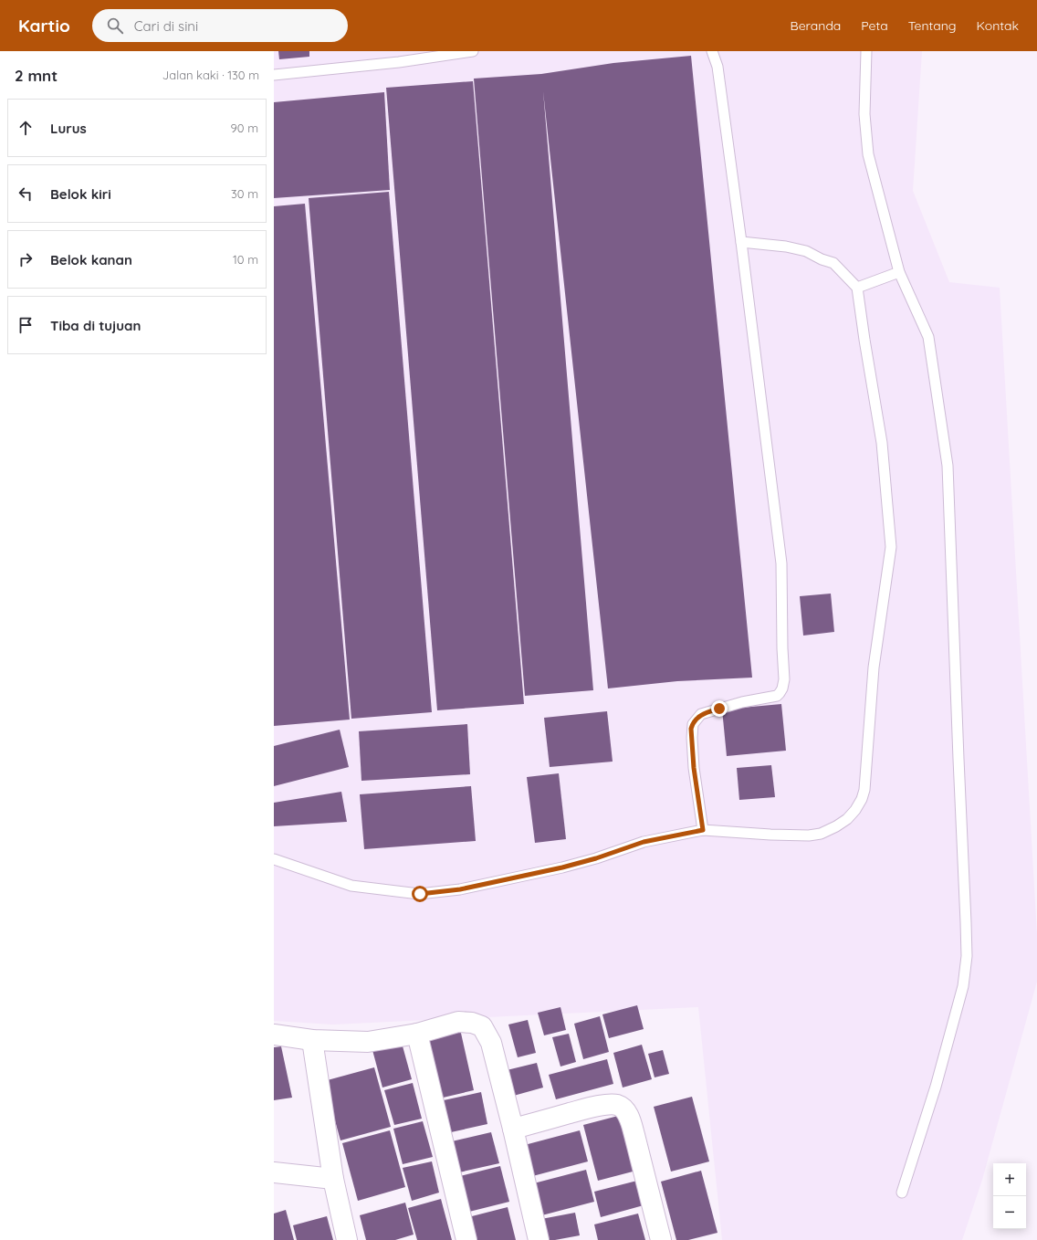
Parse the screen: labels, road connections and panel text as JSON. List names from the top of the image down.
{
  "page": {
    "header": "Kartio",
    "search": "Cari di sini",
    "nav": [
      "Beranda",
      "Peta",
      "Tentang",
      "Kontak"
    ],
    "heading": ["2 mnt", "Jalan kaki · 130 m"],
    "list": [
      ["Lurus", "90 m"],
      ["Belok kiri", "30 m"],
      ["Belok kanan", "10 m"],
      "Tiba di tujuan"
    ],
    "map_buttons": ["+", "−"]
  }
}
